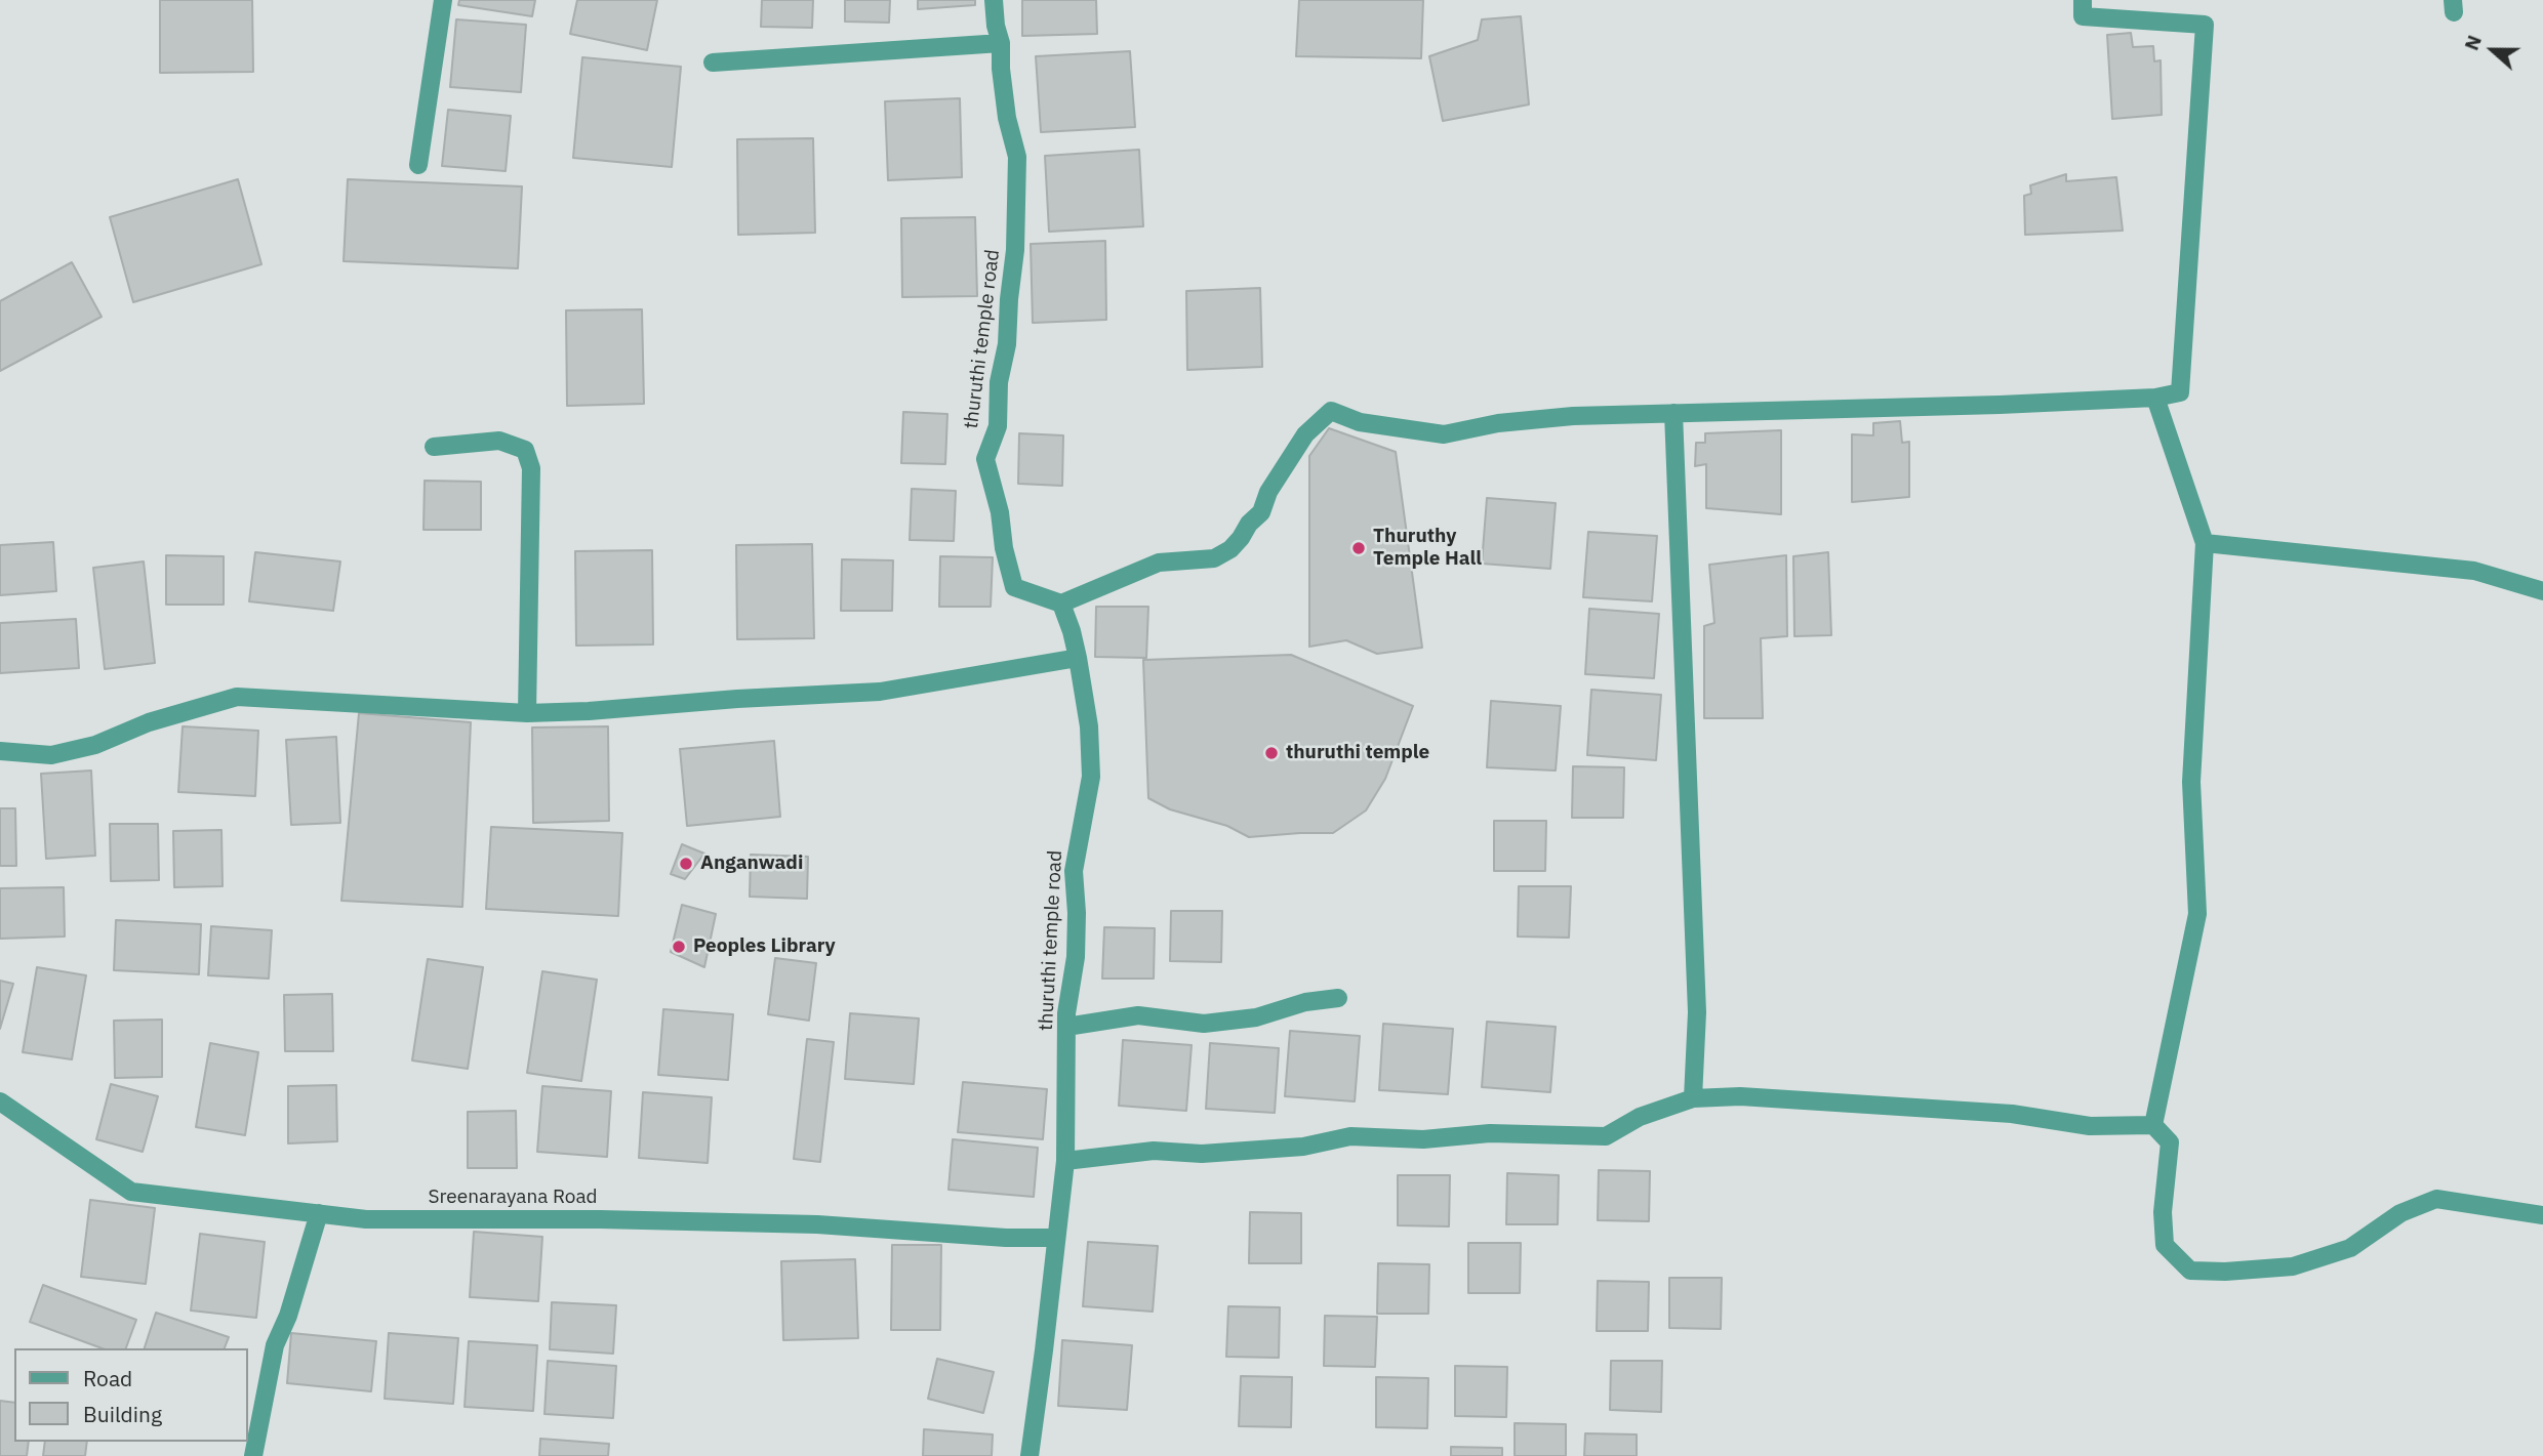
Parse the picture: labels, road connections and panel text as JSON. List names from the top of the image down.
{
  "streets": {
    "street": ["thuruthi temple road", "Sreenarayana Road"]
  },
  "crossings": [
    ["thuruthi temple road", "Sreenarayana Road"]
  ],
  "places": [
    "Thuruthy Temple Hall",
    "thuruthi temple",
    "Anganwadi",
    "Peoples Library"
  ],
  "legend": ["Road", "Building"],
  "north": "left"
}
